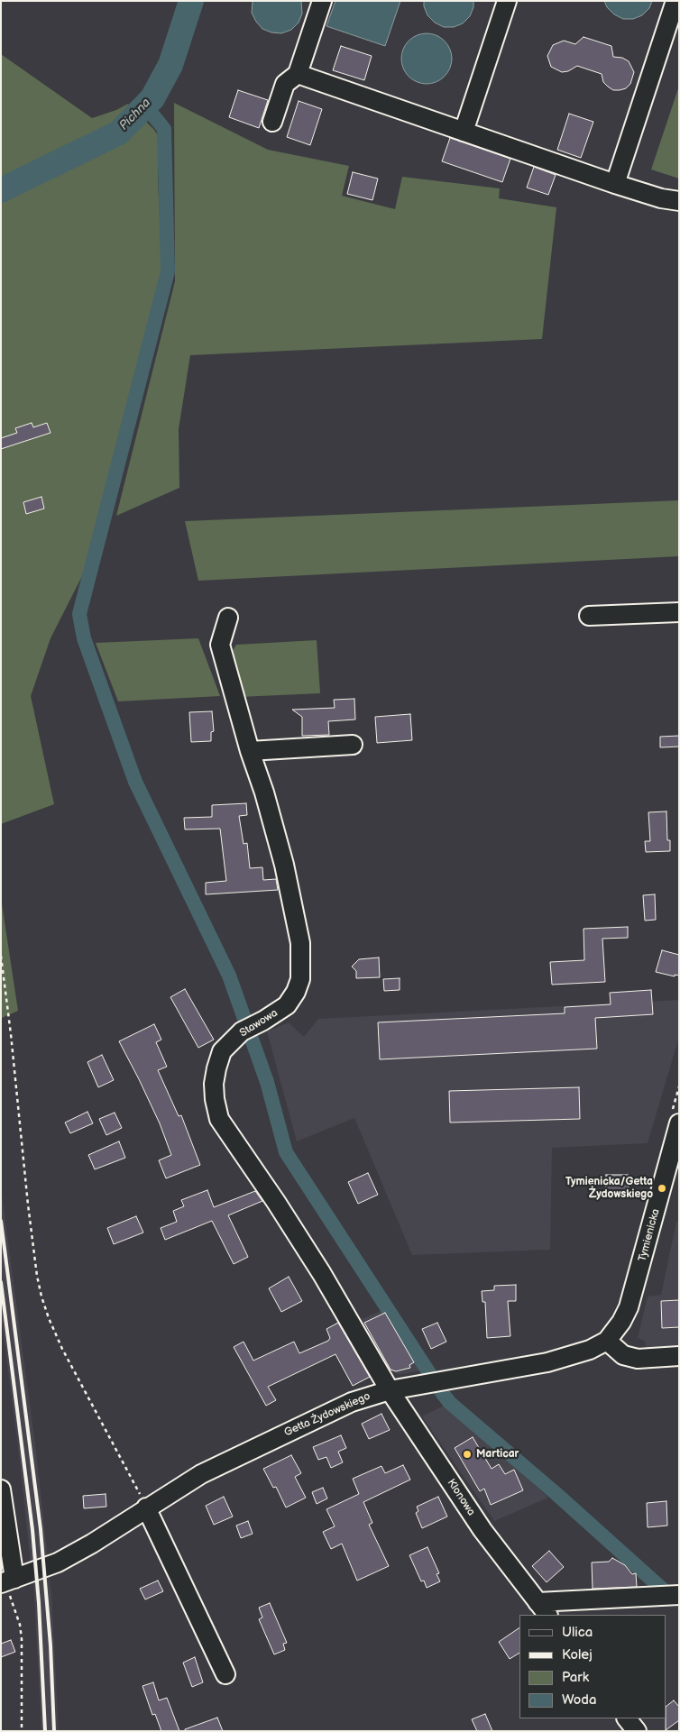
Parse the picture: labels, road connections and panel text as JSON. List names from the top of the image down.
{
  "streets": {
    "street": [
      "Stawowa",
      "Tymienicka",
      "Getta Żydowskiego",
      "Klonowa"
    ]
  },
  "crossings": [
    ["Stawowa", "Getta Żydowskiego"],
    ["Stawowa", "Klonowa"],
    ["Tymienicka", "Getta Żydowskiego"],
    ["Getta Żydowskiego", "Klonowa"]
  ],
  "water": ["Pichna"],
  "places": ["Tymienicka/Getta Żydowskiego", "Marticar"],
  "legend": [
    "Ulica",
    "Kolej",
    "Park",
    "Woda"
  ]
}
